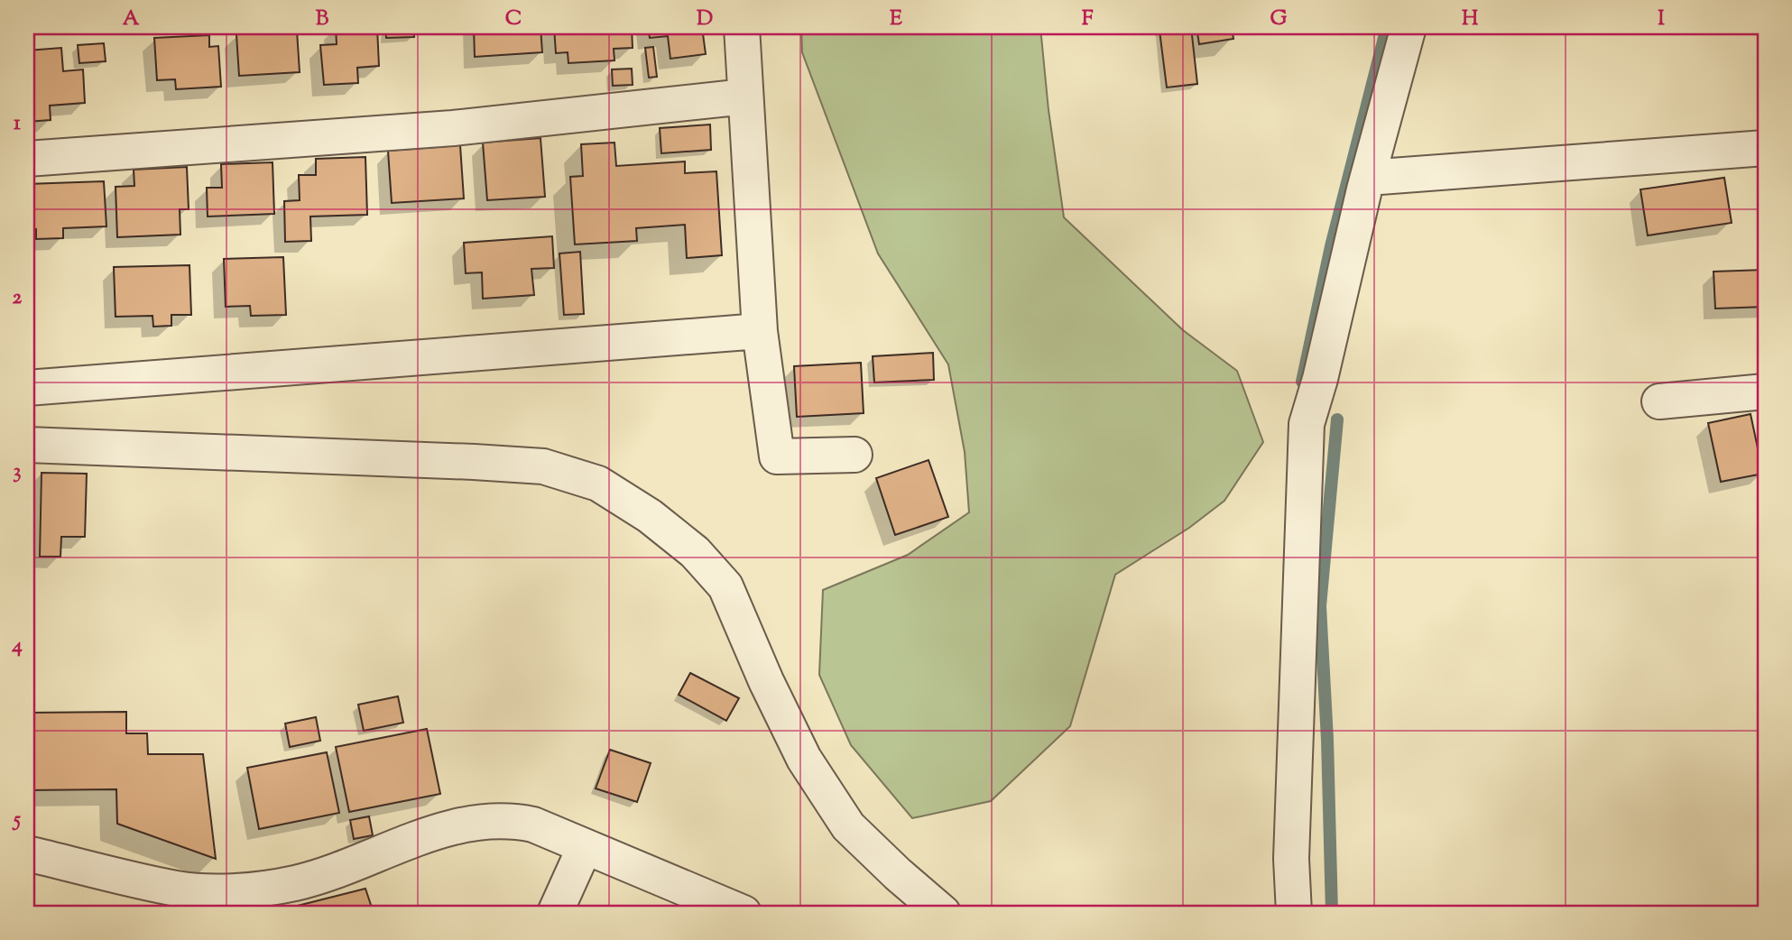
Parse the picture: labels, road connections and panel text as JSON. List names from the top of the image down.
{
  "grid": {
    "columns": [
      "A",
      "B",
      "C",
      "D",
      "E",
      "F",
      "G",
      "H",
      "I"
    ],
    "rows": [
      "1",
      "2",
      "3",
      "4",
      "5"
    ]
  }
}
